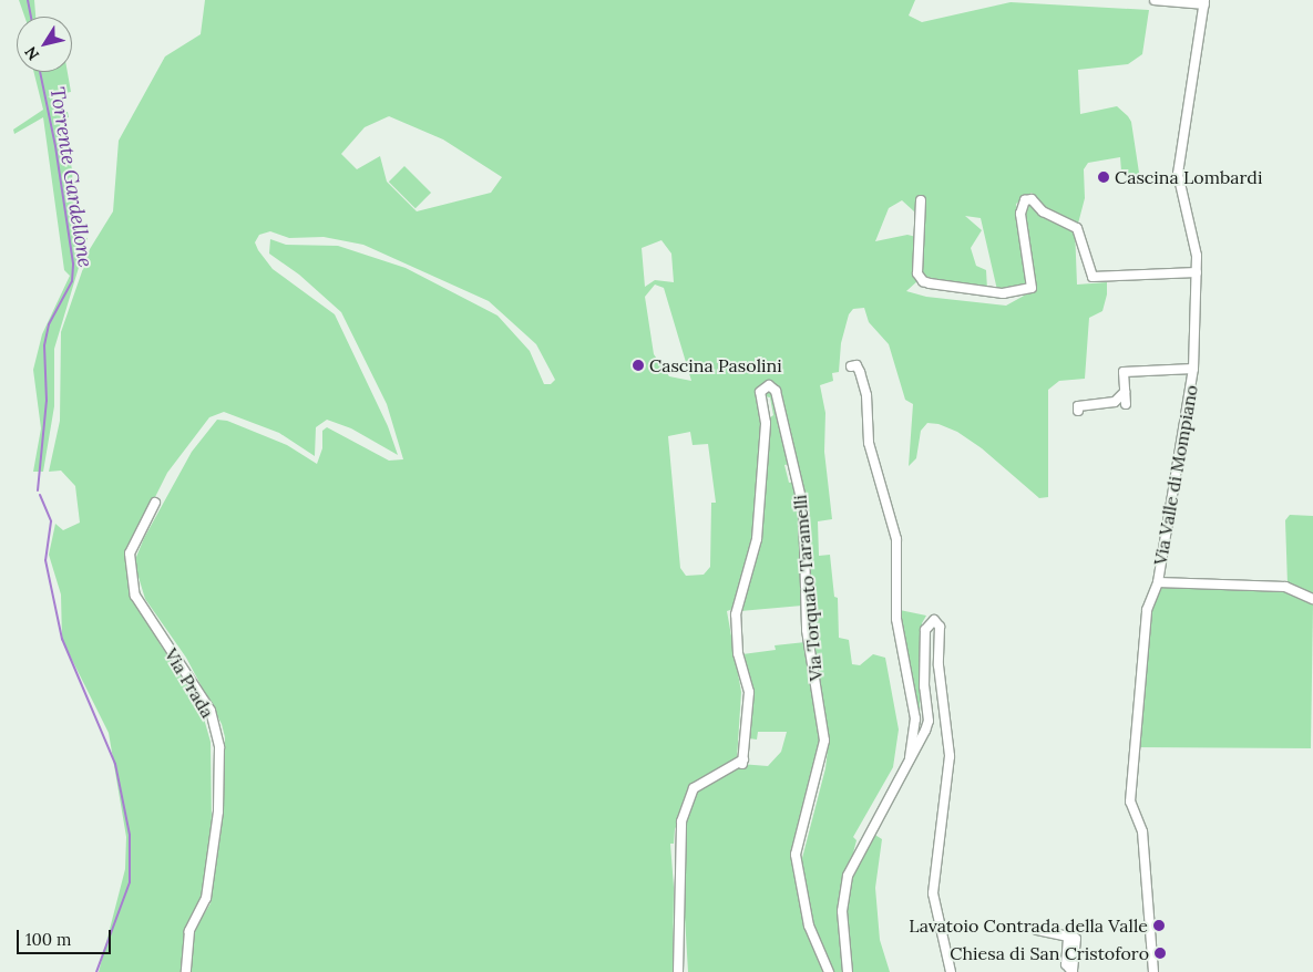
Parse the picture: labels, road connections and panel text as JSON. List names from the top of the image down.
{
  "streets": {
    "street": ["Via Valle di Mompiano", "Via Torquato Taramelli", "Via Prada"]
  },
  "water": ["Torrente Gardellone"],
  "places": [
    "Cascina Lombardi",
    "Cascina Pasolini",
    "Lavatoio Contrada della Valle",
    "Chiesa di San Cristoforo"
  ],
  "scale_bar": "100 m",
  "north": "bottom left"
}
